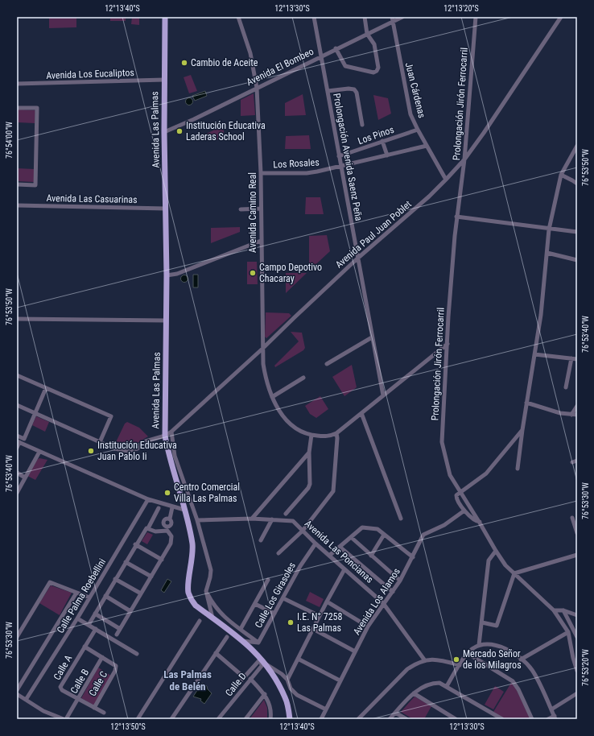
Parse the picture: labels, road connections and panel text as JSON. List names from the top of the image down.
{
  "streets": {
    "main road": ["Avenida Las Palmas"],
    "street": [
      "Avenida El Bombeo",
      "Avenida Los Eucaliptos",
      "Juan Cárdenas",
      "Prolongación Jirón Ferrocarril",
      "Los Pinos",
      "Prolongación Avenida Saenz Peña",
      "Los Rosales",
      "Avenida Las Casuarinas",
      "Avenida Camino Real",
      "Avenida Paul Juan Poblet",
      "Avenida Las Poncianas",
      "Calle Los Girasoles",
      "Calle Palma Roebellini",
      "Avenida Los Alamos",
      "Calle A",
      "Calle B",
      "Calle C",
      "Calle D"
    ]
  },
  "crossings": [
    ["Avenida El Bombeo", "Juan Cárdenas"],
    ["Avenida El Bombeo", "Avenida Las Palmas"],
    ["Avenida El Bombeo", "Prolongación Avenida Saenz Peña"],
    ["Avenida El Bombeo", "Avenida Camino Real"],
    ["Avenida Los Eucaliptos", "Avenida Las Palmas"],
    ["Juan Cárdenas", "Los Pinos"],
    ["Juan Cárdenas", "Los Rosales"],
    ["Juan Cárdenas", "Avenida Paul Juan Poblet"],
    ["Prolongación Jirón Ferrocarril", "Avenida Camino Real"],
    ["Prolongación Jirón Ferrocarril", "Avenida Paul Juan Poblet"],
    ["Avenida Las Palmas", "Avenida Las Casuarinas"],
    ["Avenida Las Palmas", "Avenida Paul Juan Poblet"],
    ["Avenida Las Palmas", "Calle Los Girasoles"],
    ["Avenida Las Palmas", "Calle D"],
    ["Los Pinos", "Prolongación Avenida Saenz Peña"],
    ["Prolongación Avenida Saenz Peña", "Los Rosales"],
    ["Prolongación Avenida Saenz Peña", "Avenida Camino Real"],
    ["Prolongación Avenida Saenz Peña", "Avenida Paul Juan Poblet"],
    ["Los Rosales", "Avenida Camino Real"],
    ["Avenida Camino Real", "Avenida Paul Juan Poblet"],
    ["Avenida Las Poncianas", "Calle Los Girasoles"],
    ["Avenida Las Poncianas", "Avenida Los Alamos"],
    ["Calle A", "Calle B"],
    ["Calle A", "Calle C"],
    ["Calle B", "Calle C"]
  ],
  "districts": ["Las Palmas de Belén"],
  "places": [
    "Cambio de Aceite",
    "Institución Educativa Laderas School",
    "Campo Depotivo Chacaray",
    "Institución Educativa Juan Pablo Ii",
    "Centro Comercial Villa Las Palmas",
    "I.E. N° 7258 Las Palmas",
    "Mercado Señor de los Milagros"
  ],
  "coordinates": [
    "12°13'40\"S",
    "12°13'30\"S",
    "12°13'20\"S",
    "76°54'00\"W",
    "76°53'50\"W",
    "76°53'40\"W",
    "76°53'30\"W",
    "76°53'20\"W",
    "12°13'50\"S"
  ]
}
